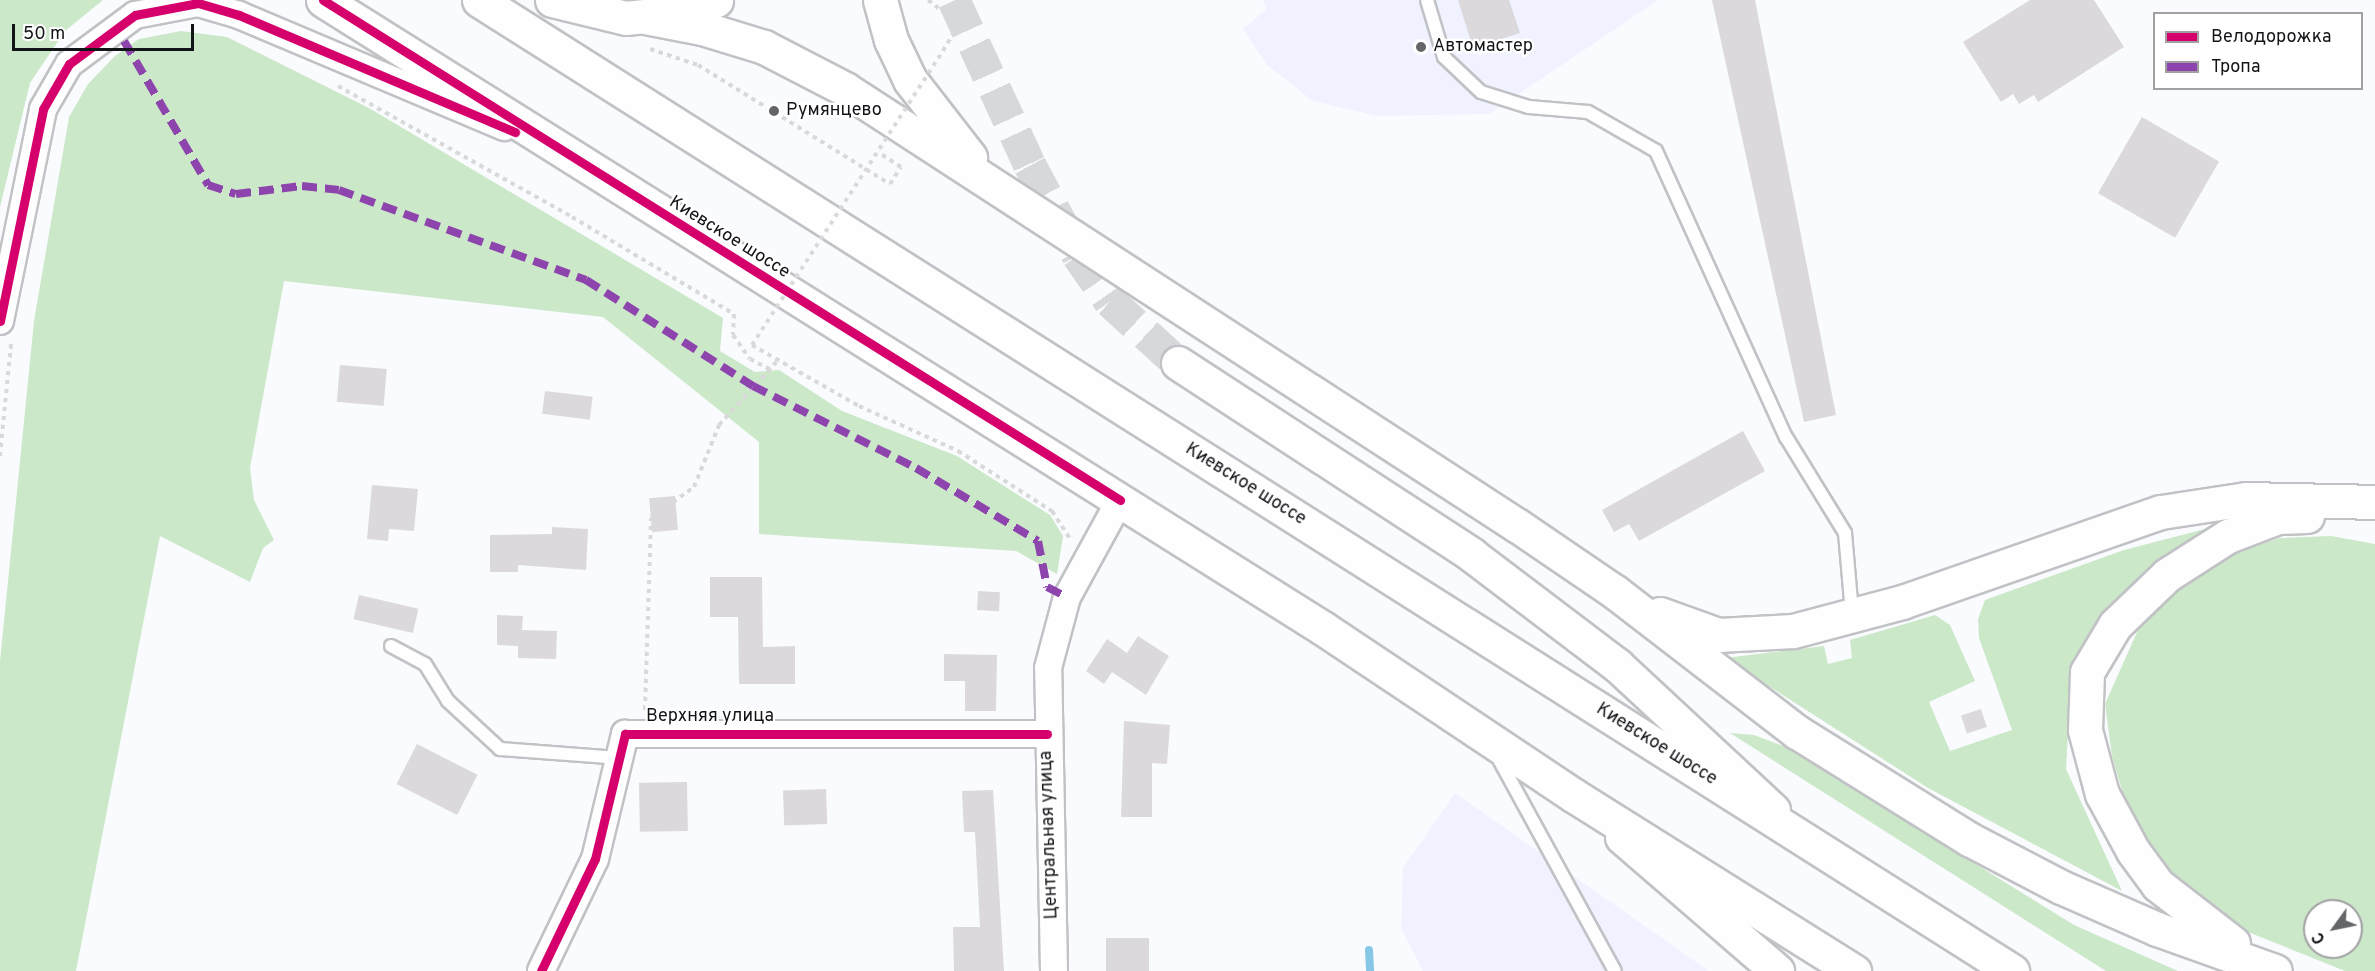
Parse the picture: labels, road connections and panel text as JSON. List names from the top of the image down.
{
  "streets": {
    "main road": ["Киевское шоссе"],
    "street": ["Верхняя улица", "Центральная улица"]
  },
  "crossings": [
    ["Киевское шоссе", "Центральная улица"],
    ["Верхняя улица", "Центральная улица"]
  ],
  "places": ["Автомастер", "Румянцево"],
  "legend": ["Велодорожка", "Тропа"],
  "scale_bar": "50 m",
  "north": "bottom left"
}
